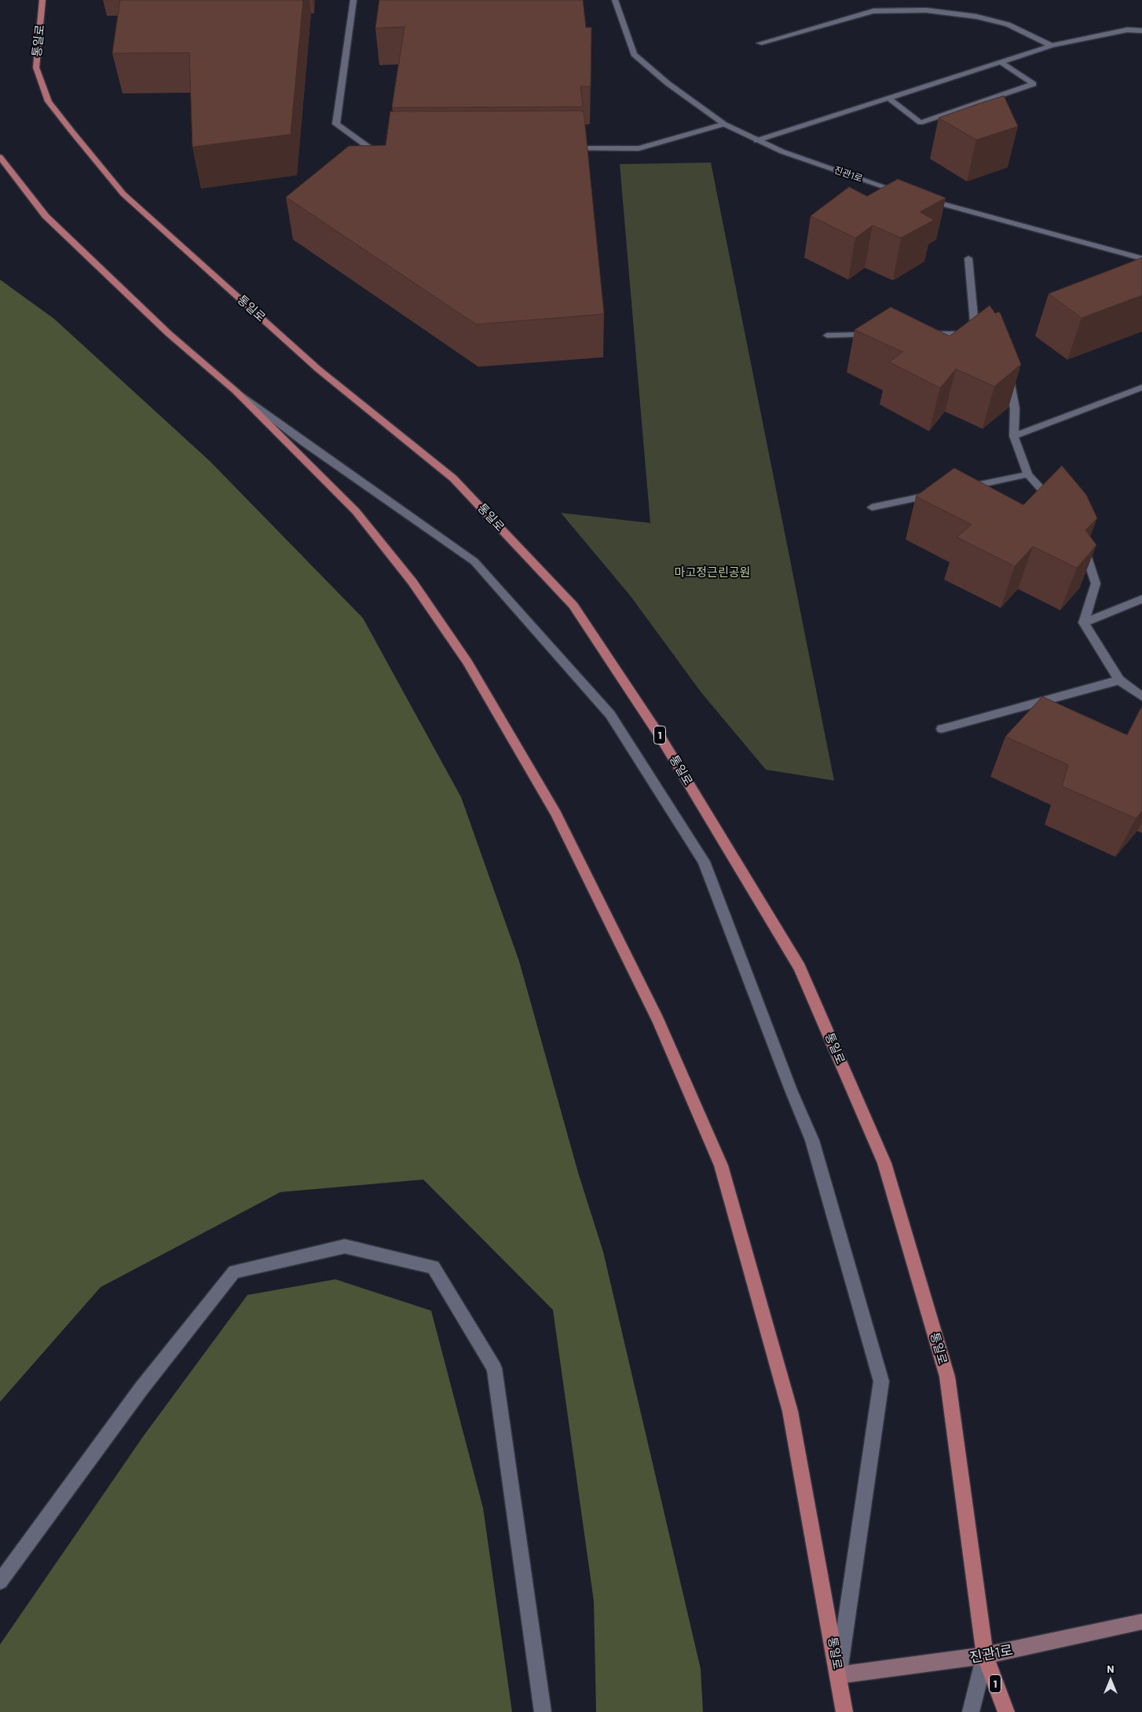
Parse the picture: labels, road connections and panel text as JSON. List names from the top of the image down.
{
  "streets": {
    "main road": ["통일로", "진관1로", "1"]
  },
  "crossings": [
    ["통일로", "진관1로"]
  ],
  "parks": ["마고정근린공원"],
  "north": "top"
}
